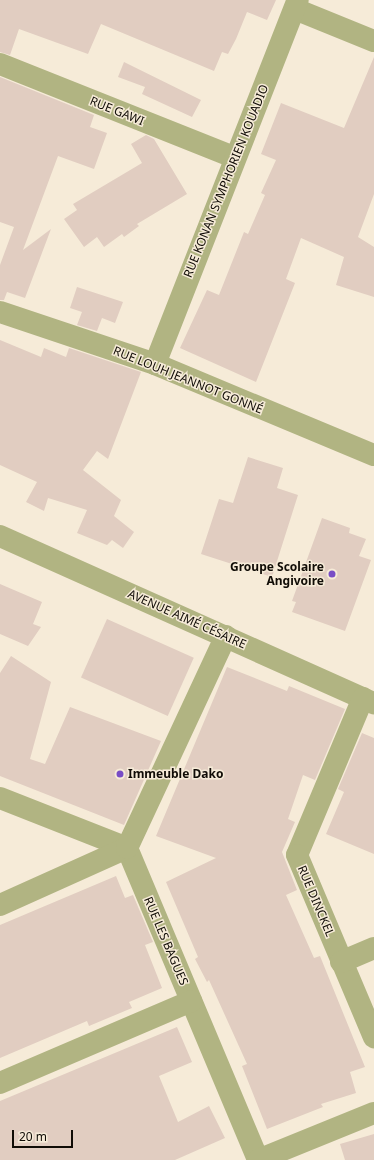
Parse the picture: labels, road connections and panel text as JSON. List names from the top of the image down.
{
  "streets": {
    "street": [
      "RUE GAWI",
      "RUE KONAN SYMPHORIEN KOUADIO",
      "RUE LOUH JEANNOT GONNÉ",
      "AVENUE AIMÉ CÉSAIRE",
      "RUE DINCKEL",
      "RUE LES BAGUES"
    ]
  },
  "crossings": [
    ["RUE GAWI", "RUE KONAN SYMPHORIEN KOUADIO"],
    ["RUE KONAN SYMPHORIEN KOUADIO", "RUE LOUH JEANNOT GONNÉ"],
    ["AVENUE AIMÉ CÉSAIRE", "RUE DINCKEL"]
  ],
  "places": ["Groupe Scolaire Angivoire", "Immeuble Dako"],
  "scale_bar": "20 m"
}
